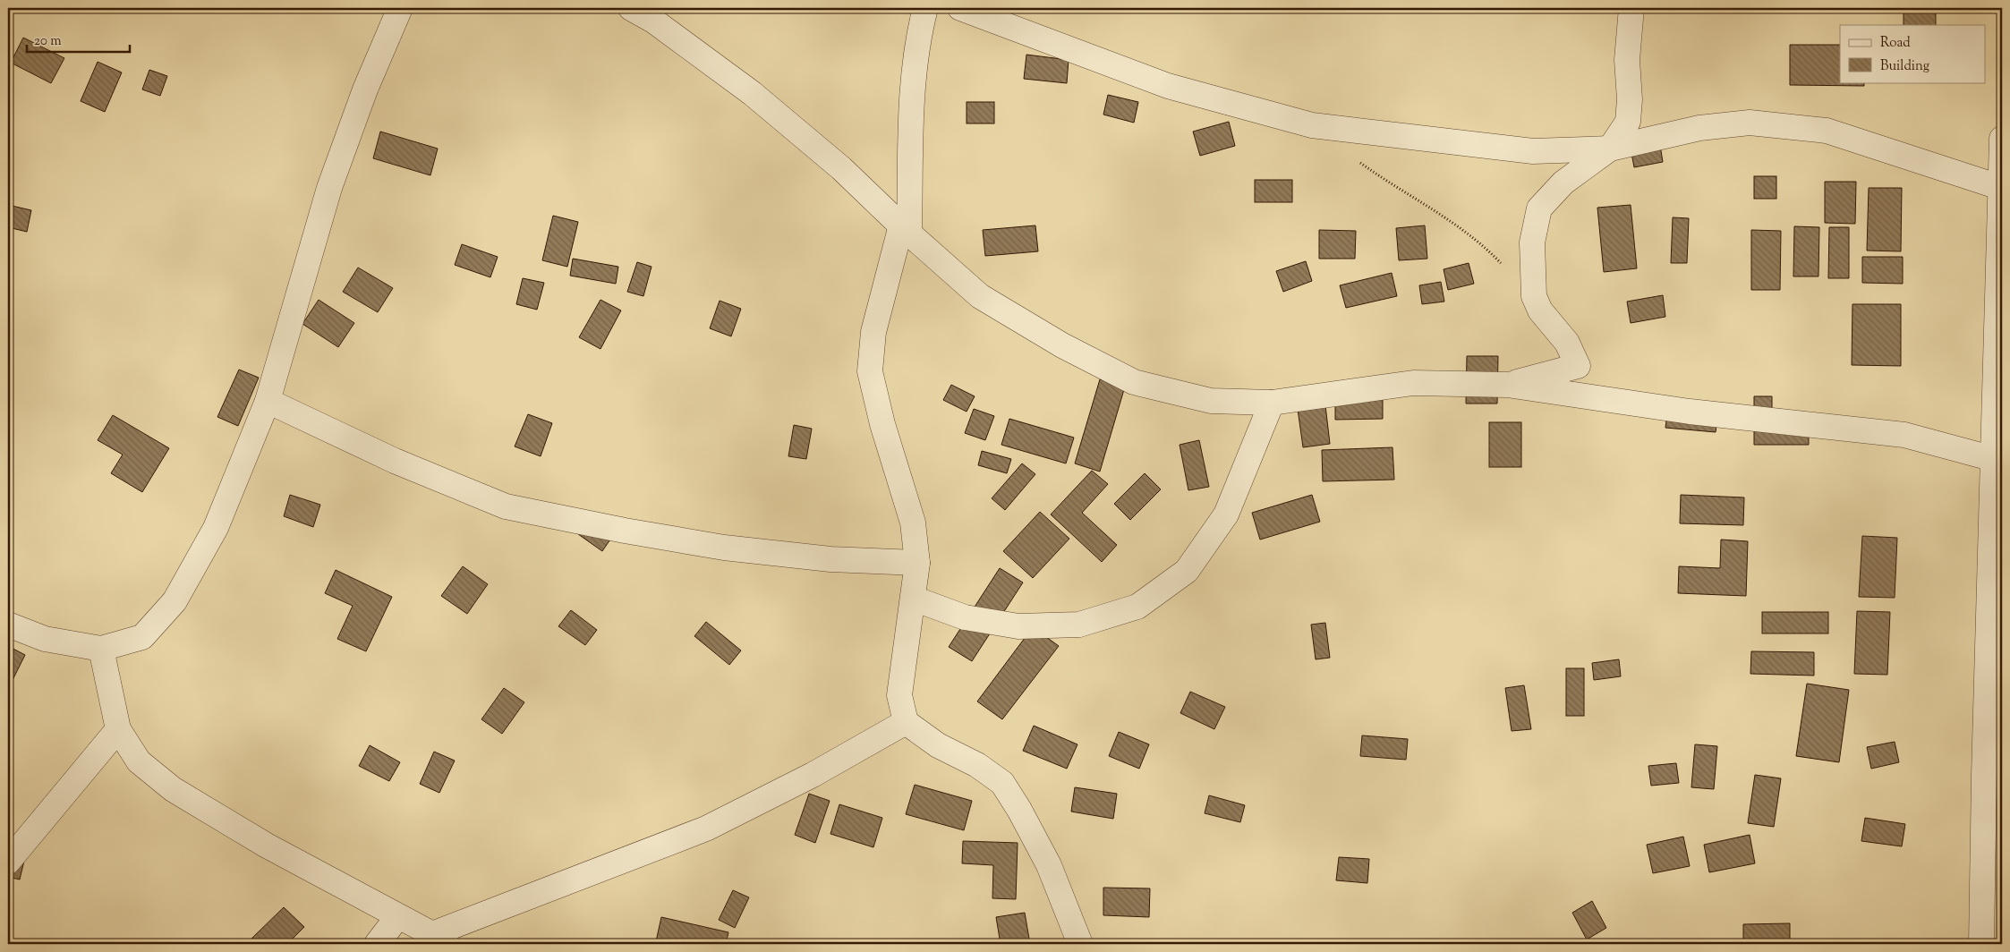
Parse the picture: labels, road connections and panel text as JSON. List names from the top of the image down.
{
  "legend": ["Road", "Building"],
  "scale_bar": "20 m"
}
